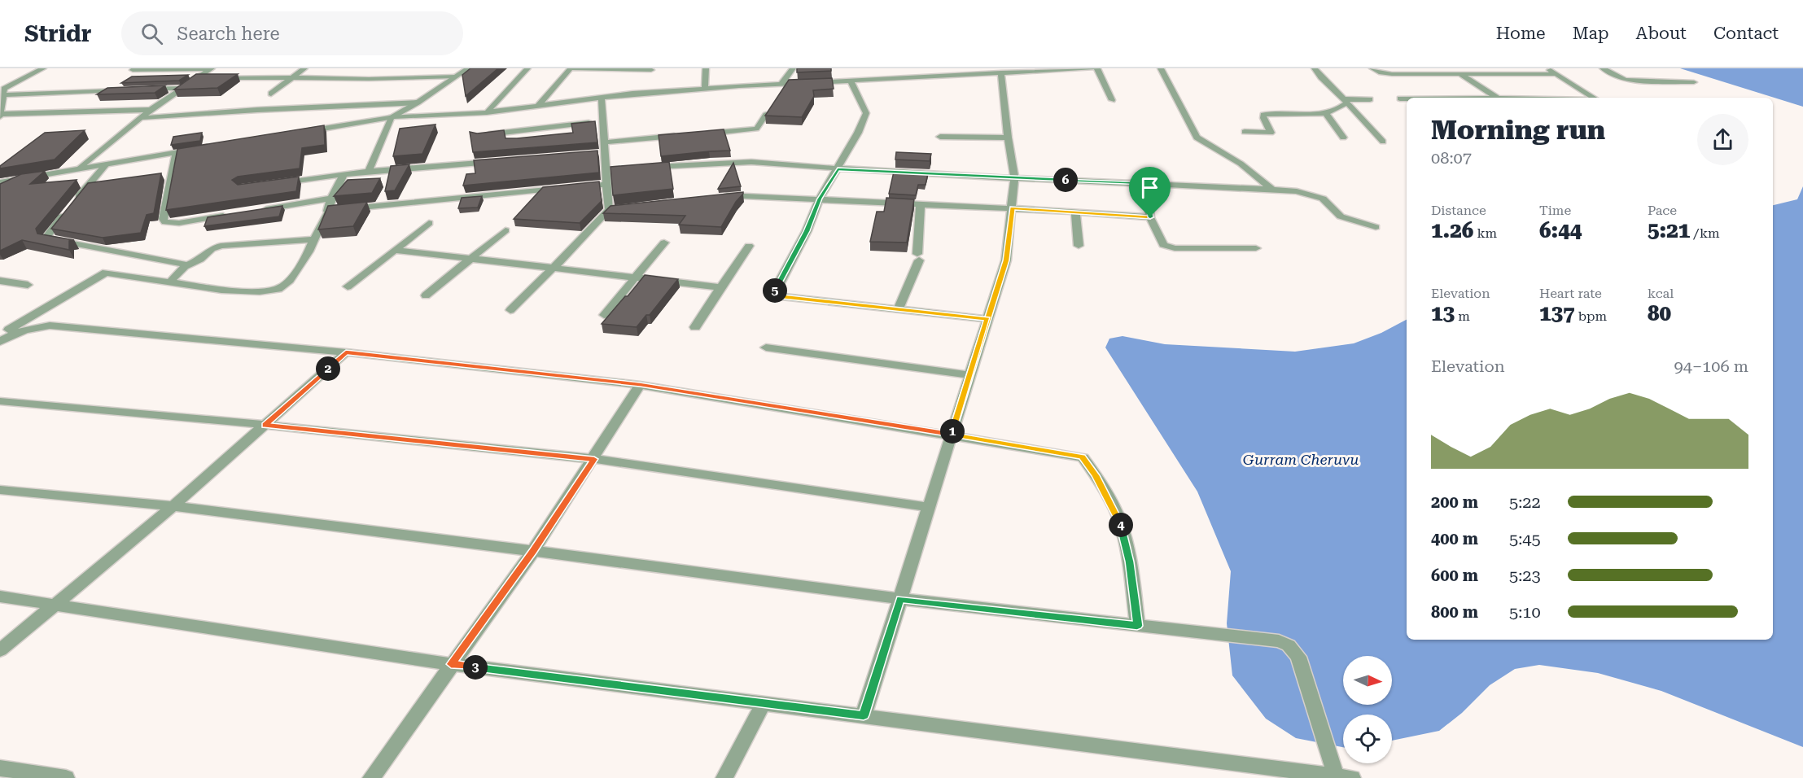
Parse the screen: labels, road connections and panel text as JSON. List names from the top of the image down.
{
  "water": ["Gurram Cheruvu"],
  "north": "right",
  "page": {
    "header": "Stridr",
    "search": "Search here",
    "nav": [
      "Home",
      "Map",
      "About",
      "Contact"
    ],
    "heading": ["Morning run", "08:07"],
    "pins": [
      "6",
      "5",
      "2",
      "1",
      "4",
      "3"
    ],
    "stats": [
      ["Distance", "1.26 km"],
      ["Time", "6:44"],
      ["Pace", "5:21 /km"],
      ["Elevation", "13 m"],
      ["Heart rate", "137 bpm"],
      ["kcal", "80"]
    ],
    "chart": ["Elevation", "94–106 m"],
    "list": [
      {
        "name": "200 m",
        "note": "5:22"
      },
      {
        "name": "400 m",
        "note": "5:45"
      },
      {
        "name": "600 m",
        "note": "5:23"
      },
      {
        "name": "800 m",
        "note": "5:10"
      }
    ]
  }
}
